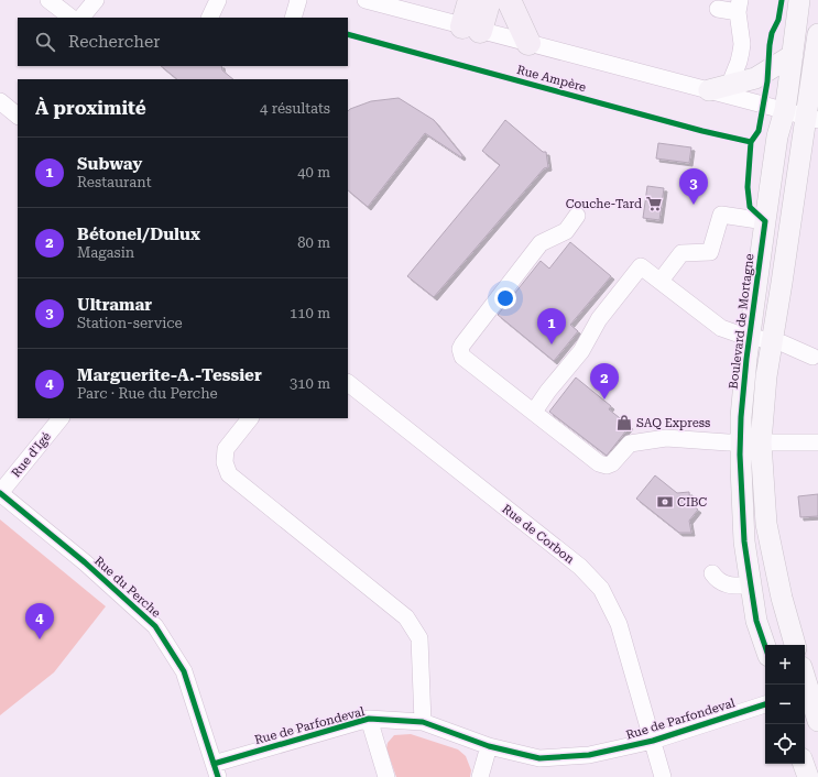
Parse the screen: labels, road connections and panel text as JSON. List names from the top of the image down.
{
  "streets": {
    "main road": ["Boulevard de Mortagne"],
    "street": [
      "Rue d'Igé",
      "Rue de Corbon",
      "Rue du Perche",
      "Rue de Parfondeval"
    ],
    "cycle path": ["Rue Ampère"]
  },
  "crossings": [
    ["Rue d'Igé", "Rue du Perche"],
    ["Rue de Corbon", "Rue de Parfondeval"],
    ["Rue du Perche", "Rue de Parfondeval"]
  ],
  "places": {
    "supermarket": ["Couche-Tard"],
    "shop": ["SAQ Express"],
    "bank": ["CIBC"]
  },
  "page": {
    "search": "Rechercher",
    "heading": ["À proximité", "4 résultats"],
    "list": [
      {
        "mark": "1",
        "name": "Subway",
        "note": "Restaurant",
        "value": "40 m"
      },
      {
        "mark": "2",
        "name": "Bétonel/Dulux",
        "note": "Magasin",
        "value": "80 m"
      },
      {
        "mark": "3",
        "name": "Ultramar",
        "note": "Station-service",
        "value": "110 m"
      },
      {
        "mark": "4",
        "name": "Marguerite-A.-Tessier",
        "note": "Parc · Rue du Perche",
        "value": "310 m"
      }
    ],
    "pins": [
      "3",
      "1",
      "2",
      "4"
    ],
    "map_buttons": ["+", "−"]
  }
}
